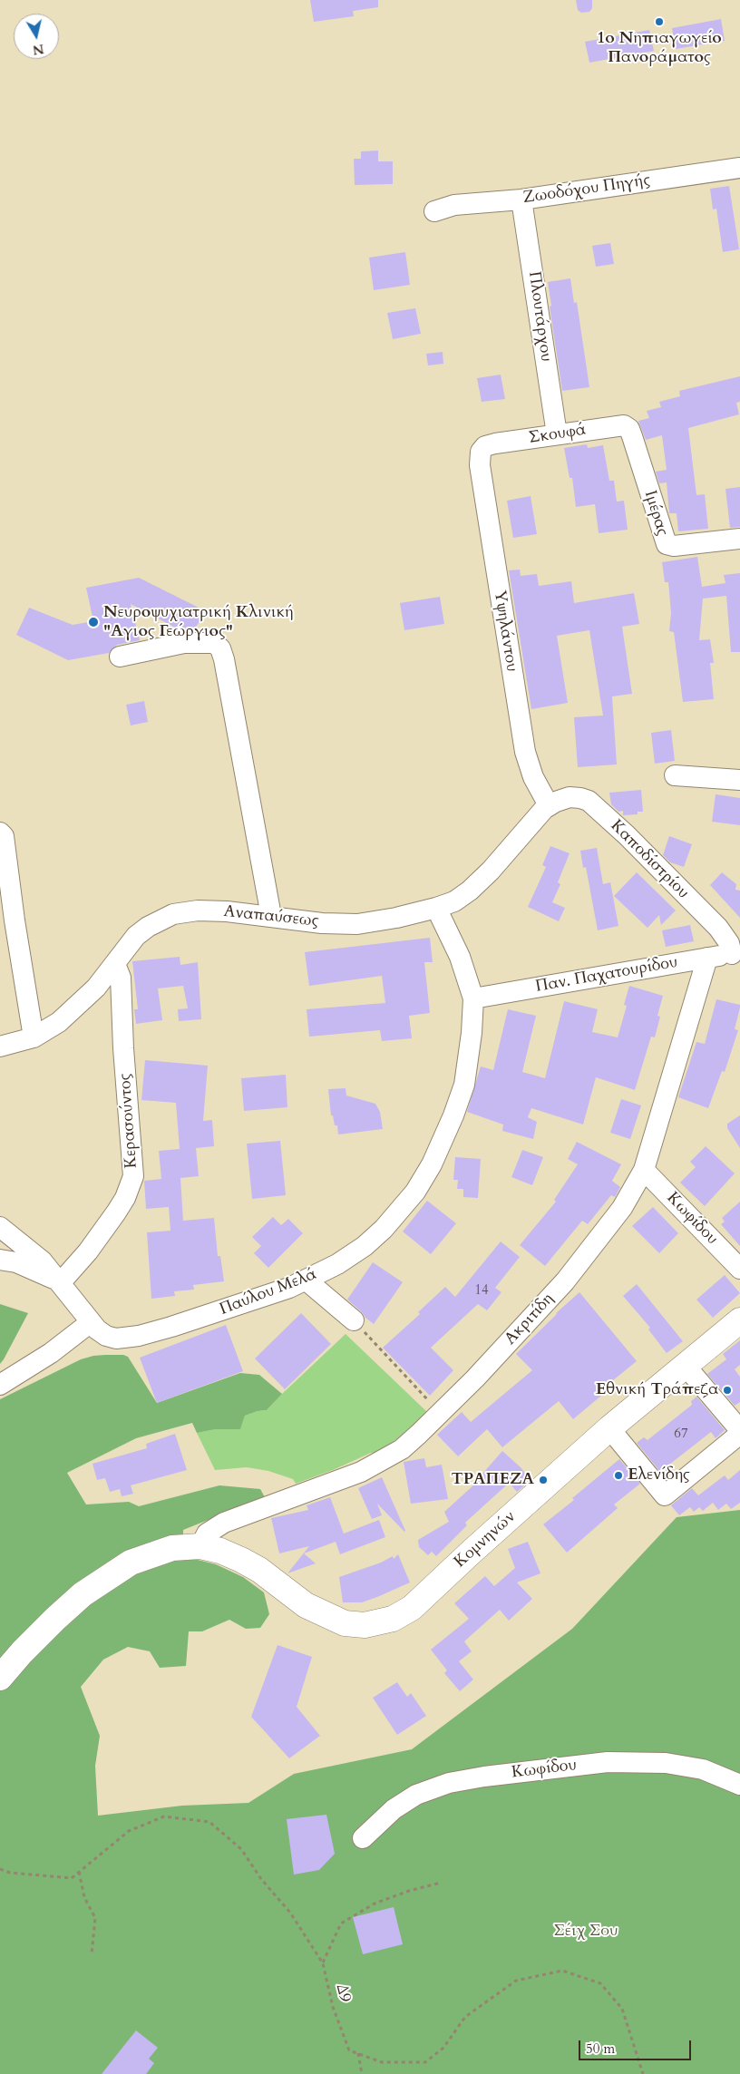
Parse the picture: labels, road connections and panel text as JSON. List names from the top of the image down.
{
  "streets": {
    "main road": ["Κομνηνών"],
    "street": [
      "Ζωοδόχου Πηγής",
      "Πλουτάρχου",
      "Σκουφά",
      "Ιμέρας",
      "Υψηλάντου",
      "Καποδίστρίου",
      "Αναπαύσεως",
      "Παν. Παχατουρίδου",
      "Κερασούντος",
      "Κωφίδου",
      "Παύλου Μελά",
      "Ακριτίδη"
    ],
    "path": ["Δ9"]
  },
  "crossings": [
    ["Ζωοδόχου Πηγής", "Πλουτάρχου"],
    ["Πλουτάρχου", "Σκουφά"],
    ["Σκουφά", "Ιμέρας"],
    ["Σκουφά", "Υψηλάντου"],
    ["Υψηλάντου", "Καποδίστρίου"],
    ["Υψηλάντου", "Αναπαύσεως"],
    ["Καποδίστρίου", "Αναπαύσεως"],
    ["Καποδίστρίου", "Παν. Παχατουρίδου"],
    ["Αναπαύσεως", "Κερασούντος"],
    ["Αναπαύσεως", "Παύλου Μελά"],
    ["Παν. Παχατουρίδου", "Παύλου Μελά"],
    ["Παν. Παχατουρίδου", "Ακριτίδη"],
    ["Κερασούντος", "Παύλου Μελά"],
    ["Κωφίδου", "Ακριτίδη"],
    ["Ακριτίδη", "Κομνηνών"]
  ],
  "parks": ["Σέιχ Σου"],
  "places": [
    "1ο Νηπιαγωγείο Πανοράματος",
    "Νευροψυχιατρική Κλινική \"Αγιος Γεώργιος\"",
    "Εθνική Τράπεζα",
    "Ελενίδης",
    "ΤΡΑΠΕΖΑ"
  ],
  "house_numbers": ["14", "67"],
  "scale_bar": "50 m",
  "north": "bottom"
}
